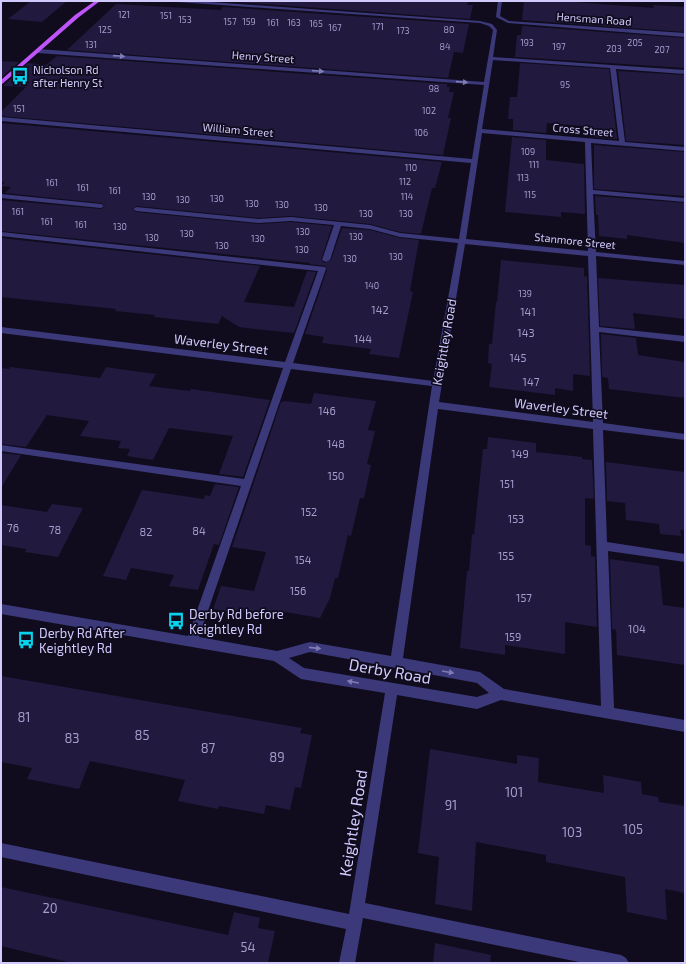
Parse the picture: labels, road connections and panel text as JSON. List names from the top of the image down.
{
  "streets": {
    "street": [
      "Hensman Road",
      "Henry Street",
      "William Street",
      "Cross Street",
      "Stanmore Street",
      "Keightley Road",
      "Waverley Street",
      "Derby Road"
    ]
  },
  "crossings": [
    ["Henry Street", "Keightley Road"],
    ["William Street", "Keightley Road"],
    ["Cross Street", "Keightley Road"],
    ["Stanmore Street", "Keightley Road"],
    ["Keightley Road", "Waverley Street"],
    ["Keightley Road", "Derby Road"]
  ],
  "one_way": ["Henry Street"],
  "places": {
    "bus stop": ["Nicholson Rd after Henry St", "Derby Rd before Keightley Rd", "Derby Rd After Keightley Rd"]
  },
  "house_numbers": [
    "121",
    "151",
    "153",
    "157",
    "159",
    "161",
    "163",
    "165",
    "171",
    "167",
    "125",
    "80",
    "173",
    "193",
    "205",
    "131",
    "84",
    "197",
    "203",
    "207",
    "95",
    "98",
    "151",
    "102",
    "106",
    "109",
    "111",
    "110",
    "113",
    "112",
    "161",
    "161",
    "161",
    "115",
    "130",
    "114",
    "130",
    "130",
    "130",
    "130",
    "130",
    "161",
    "130",
    "130",
    "161",
    "161",
    "130",
    "130",
    "130",
    "130",
    "130",
    "130",
    "130",
    "130",
    "130",
    "130",
    "140",
    "139",
    "142",
    "141",
    "143",
    "144",
    "145",
    "147",
    "146",
    "148",
    "149",
    "150",
    "151",
    "152",
    "153",
    "76",
    "78",
    "84",
    "82",
    "155",
    "154",
    "156",
    "157",
    "104",
    "159",
    "81",
    "85",
    "83",
    "87",
    "89",
    "101",
    "91",
    "105",
    "103",
    "20",
    "54"
  ]
}
